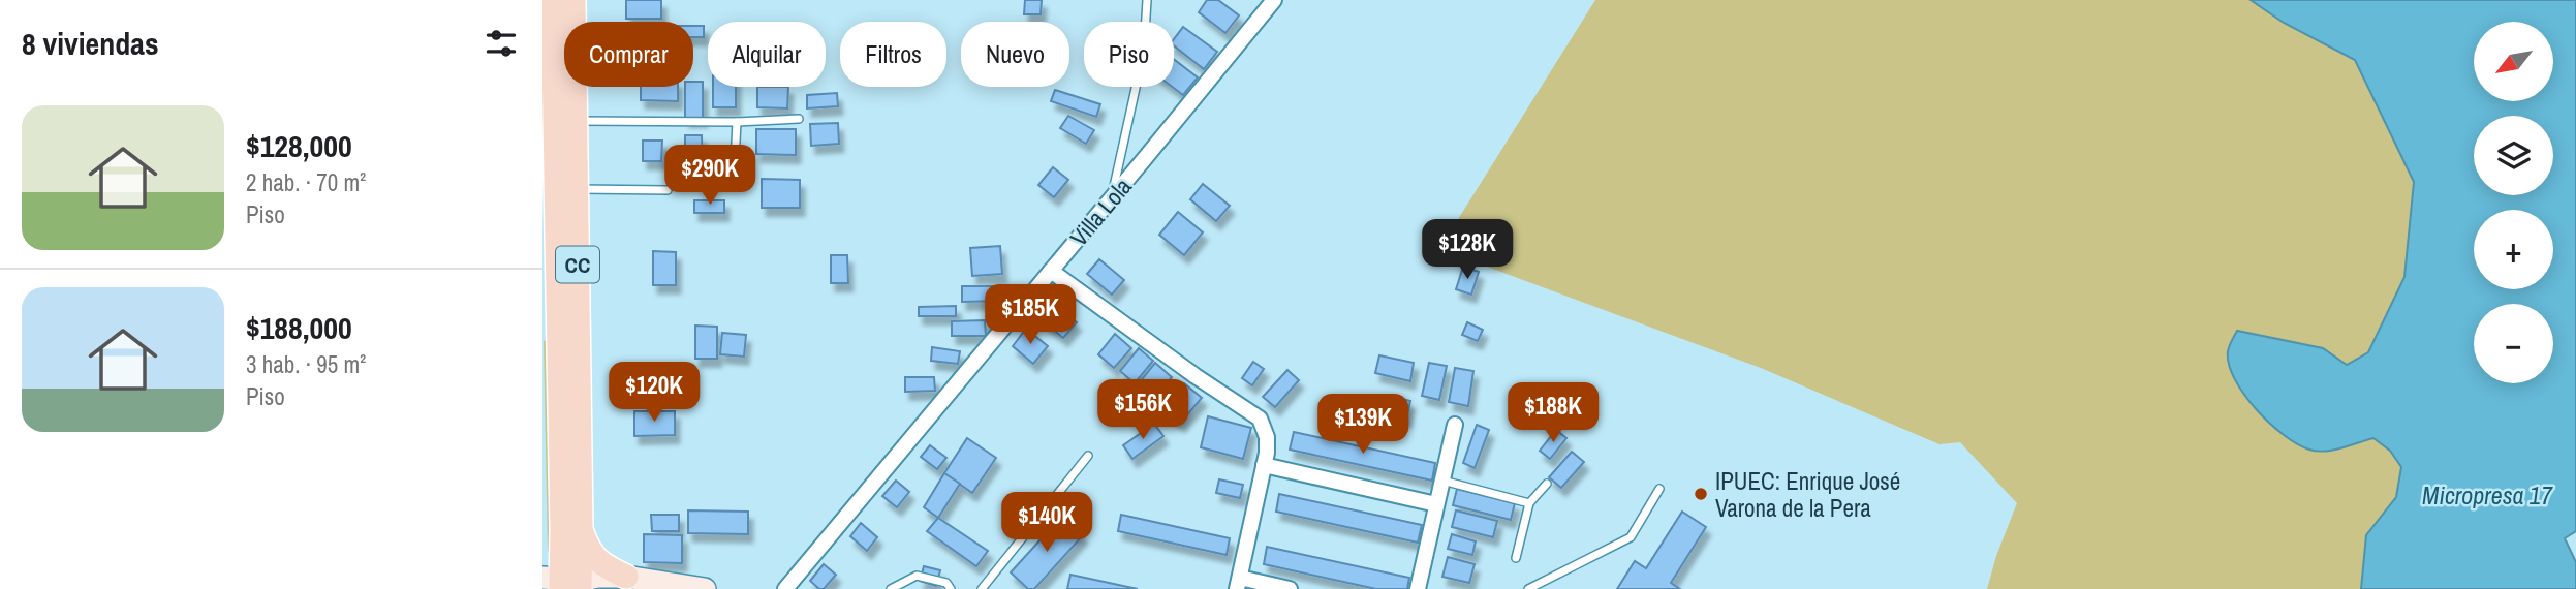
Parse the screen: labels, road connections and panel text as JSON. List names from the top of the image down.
{
  "streets": {
    "main road": ["CC"],
    "street": ["Villa Lola"]
  },
  "water": ["Micropresa 17"],
  "places": ["IPUEC: Enrique José Varona de la Pera"],
  "north": "bottom left",
  "page": {
    "heading": "8 viviendas",
    "map_buttons": ["+", "−"],
    "chip": [
      "Comprar",
      "Alquilar",
      "Filtros",
      "Nuevo",
      "Piso"
    ],
    "list": [
      {
        "name": "$128,000",
        "note": "2 hab. · 70 m² · Piso"
      },
      {
        "name": "$188,000",
        "note": "3 hab. · 95 m² · Piso"
      }
    ],
    "price": [
      "$290K",
      "$128K",
      "$185K",
      "$120K",
      "$156K",
      "$188K",
      "$139K",
      "$140K"
    ]
  }
}
